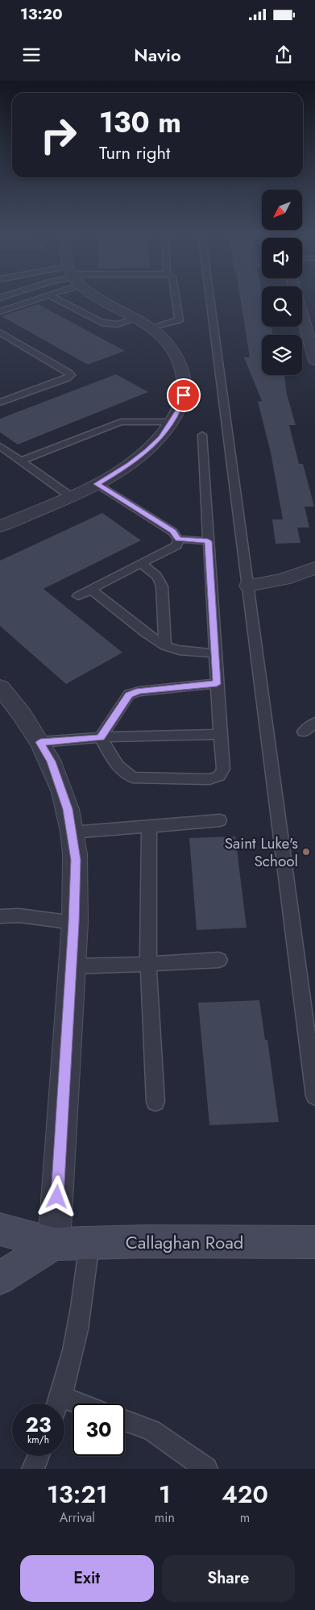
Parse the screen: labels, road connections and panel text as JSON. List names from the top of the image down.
{
  "streets": {
    "main road": ["Callaghan Road"]
  },
  "places": ["Saint Luke's School"],
  "north": "bottom left",
  "page": {
    "status": "13:20",
    "header": "Navio",
    "turn": ["130 m", "Turn right"],
    "speed": "23 km/h",
    "limit": "30",
    "eta": [
      "13:21",
      "Arrival",
      "1",
      "min",
      "420",
      "m"
    ],
    "buttons": ["Exit", "Share"]
  }
}
